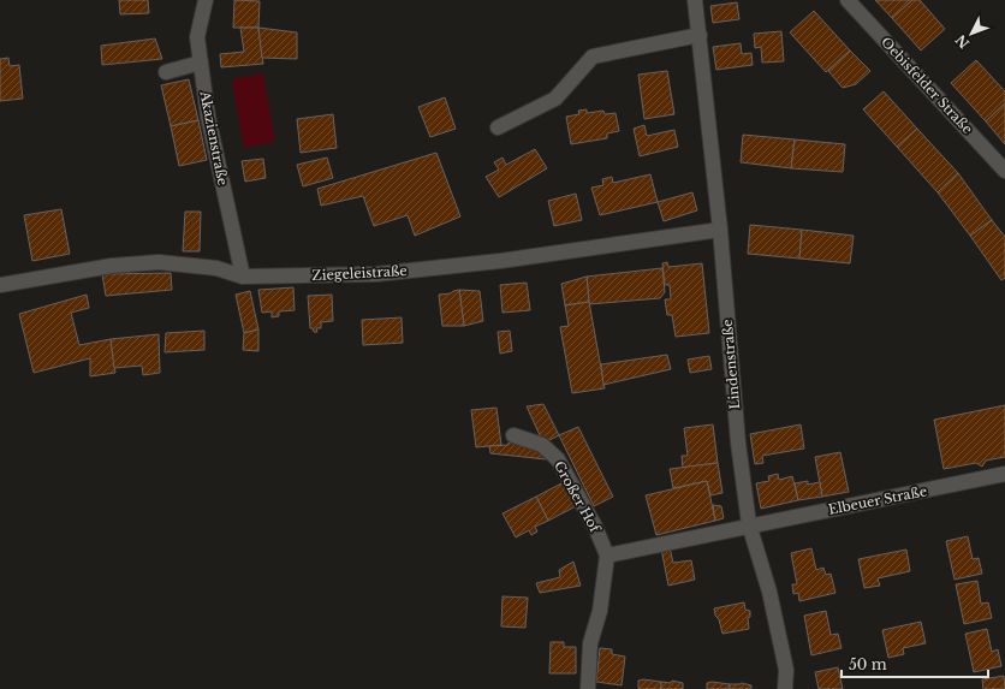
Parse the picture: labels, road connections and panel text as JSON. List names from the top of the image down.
{
  "streets": {
    "street": [
      "Oebisfelder Straße",
      "Akazienstraße",
      "Ziegeleistraße",
      "Lindenstraße",
      "Großer Hof",
      "Elbeuer Straße"
    ]
  },
  "crossings": [
    ["Akazienstraße", "Ziegeleistraße"],
    ["Ziegeleistraße", "Lindenstraße"],
    ["Lindenstraße", "Elbeuer Straße"]
  ],
  "scale_bar": "50 m",
  "north": "bottom left"
}
